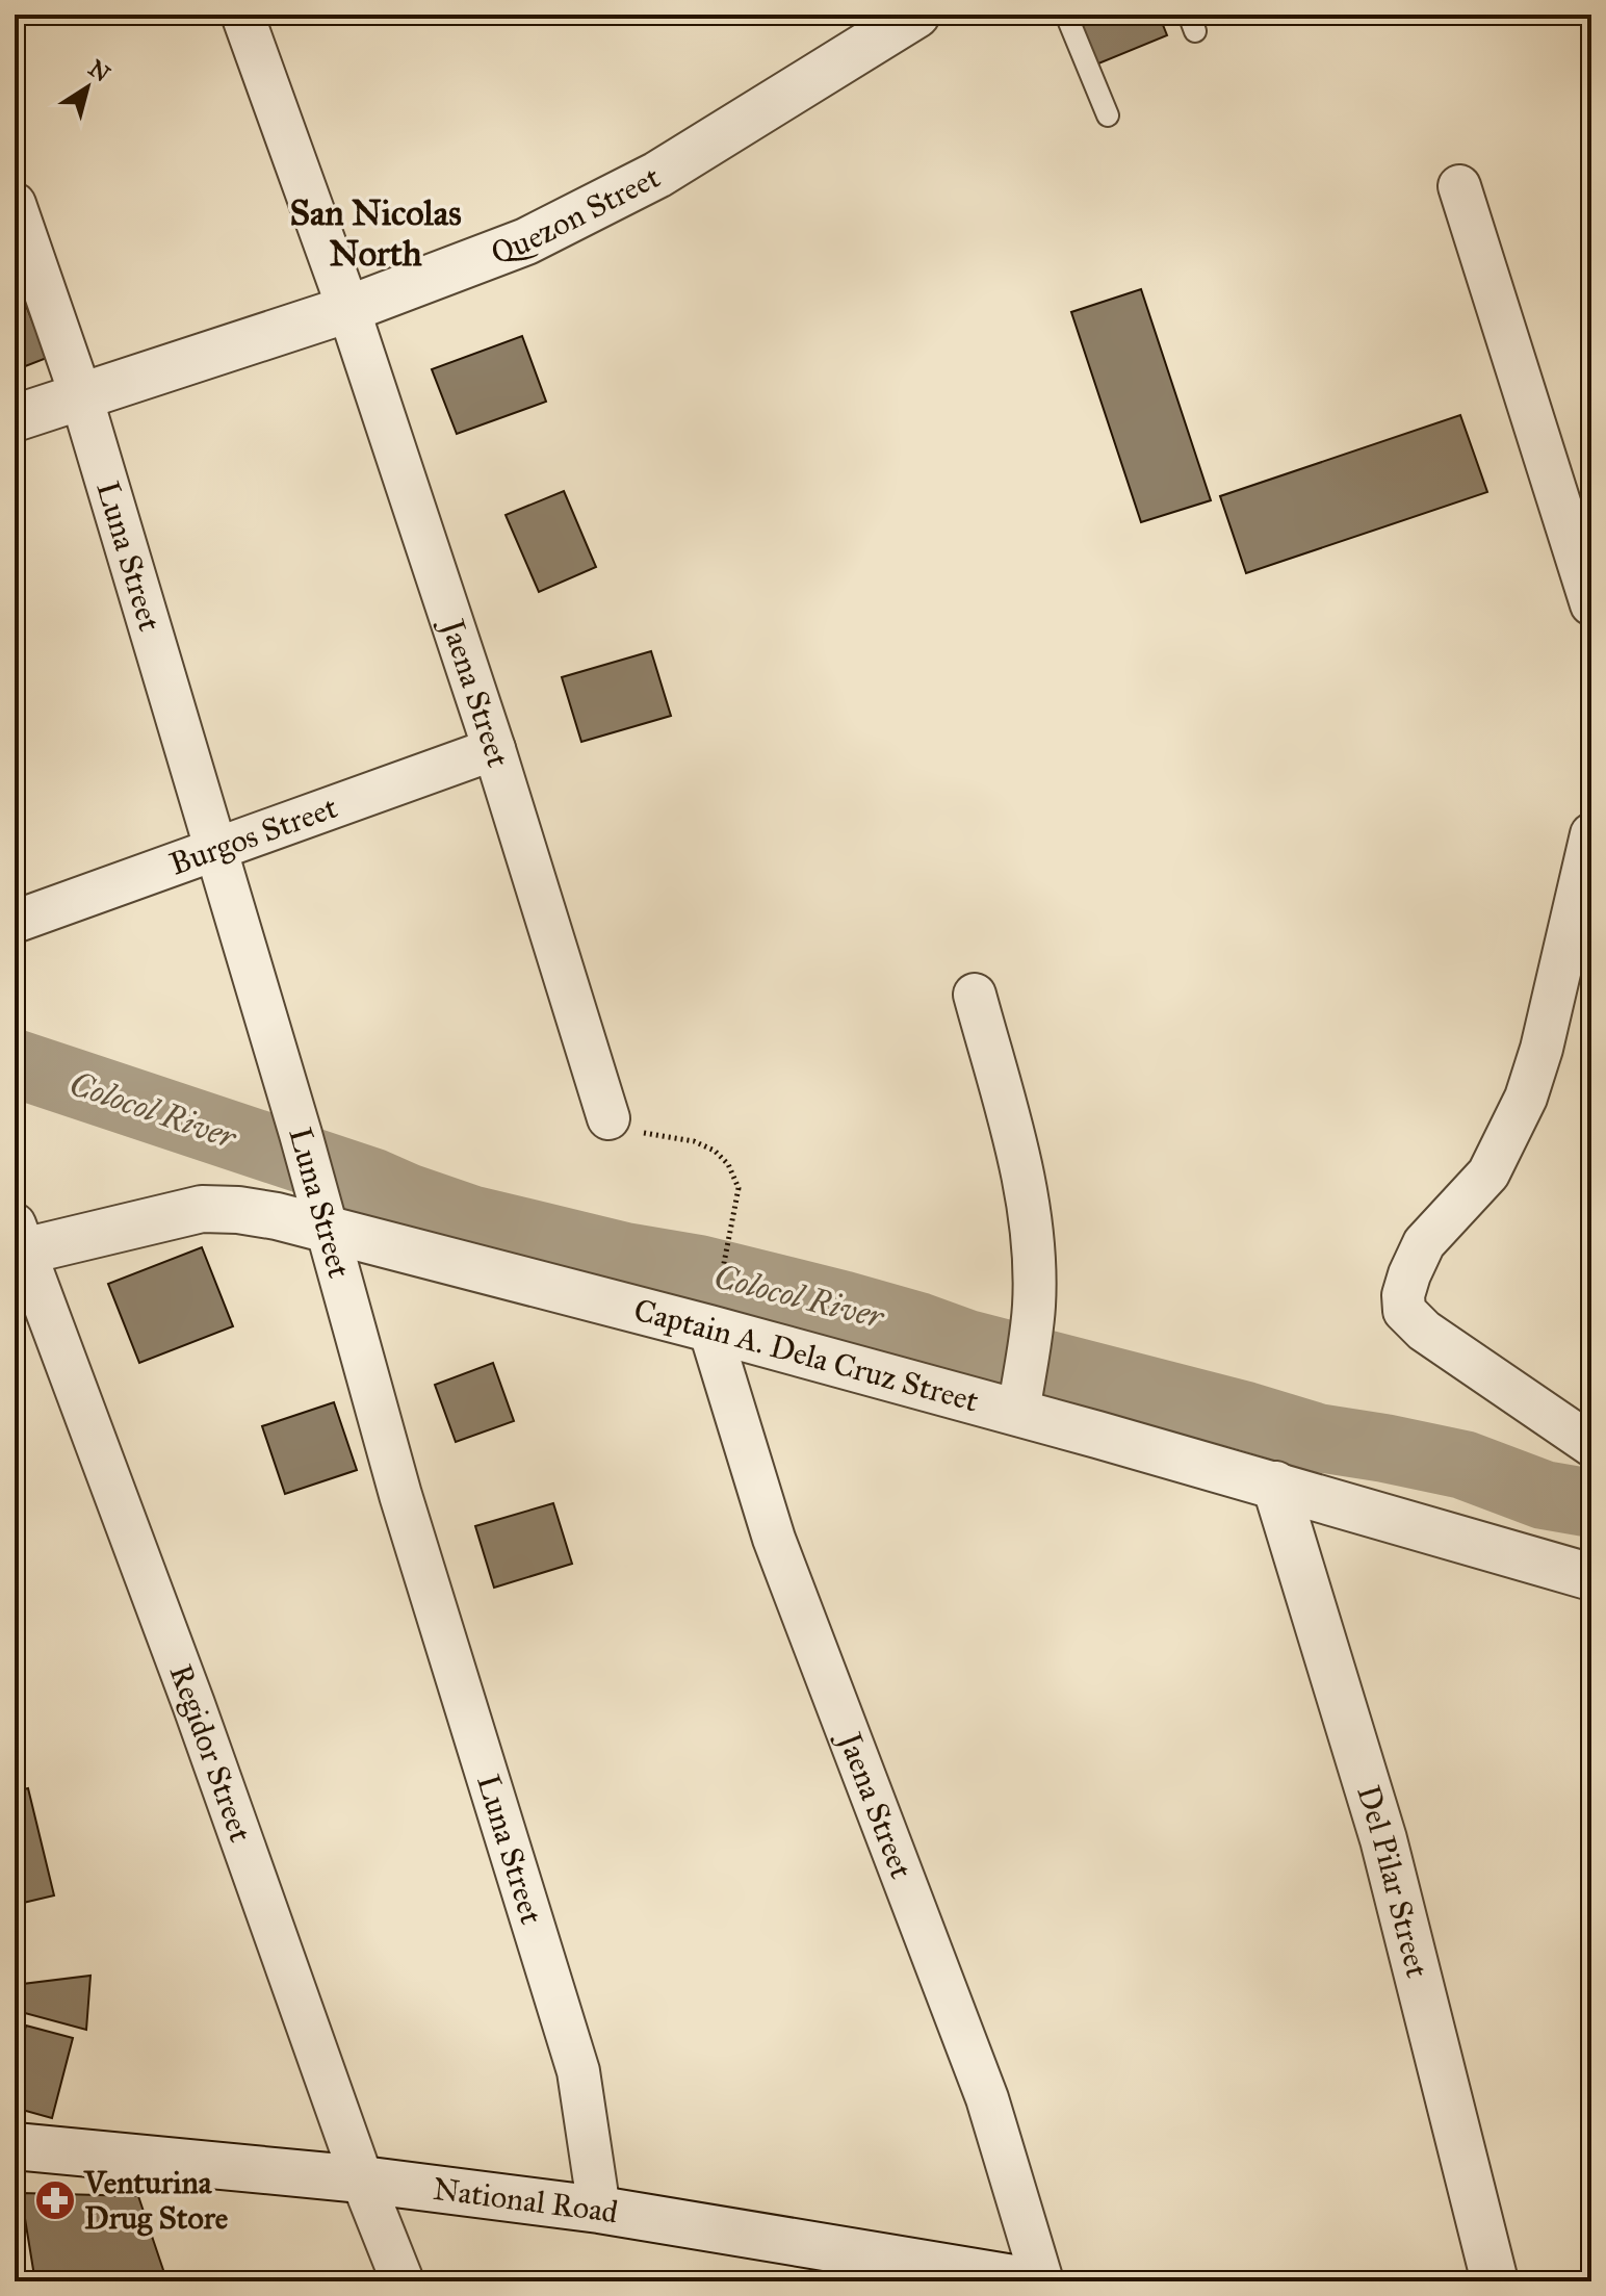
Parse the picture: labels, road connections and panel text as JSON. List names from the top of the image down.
{
  "streets": {
    "street": [
      "Quezon Street",
      "Luna Street",
      "Jaena Street",
      "Burgos Street",
      "Captain A. Dela Cruz Street",
      "Regidor Street",
      "Del Pilar Street",
      "National Road"
    ]
  },
  "crossings": [
    ["Quezon Street", "Luna Street"],
    ["Quezon Street", "Jaena Street"],
    ["Luna Street", "Burgos Street"],
    ["Luna Street", "Captain A. Dela Cruz Street"],
    ["Luna Street", "National Road"],
    ["Jaena Street", "Burgos Street"],
    ["Jaena Street", "Captain A. Dela Cruz Street"],
    ["Captain A. Dela Cruz Street", "Regidor Street"],
    ["Captain A. Dela Cruz Street", "Del Pilar Street"],
    ["Regidor Street", "National Road"]
  ],
  "districts": ["San Nicolas North"],
  "water": ["Colocol River"],
  "places": {
    "pharmacy": ["Venturina Drug Store"]
  },
  "north": "top right"
}
